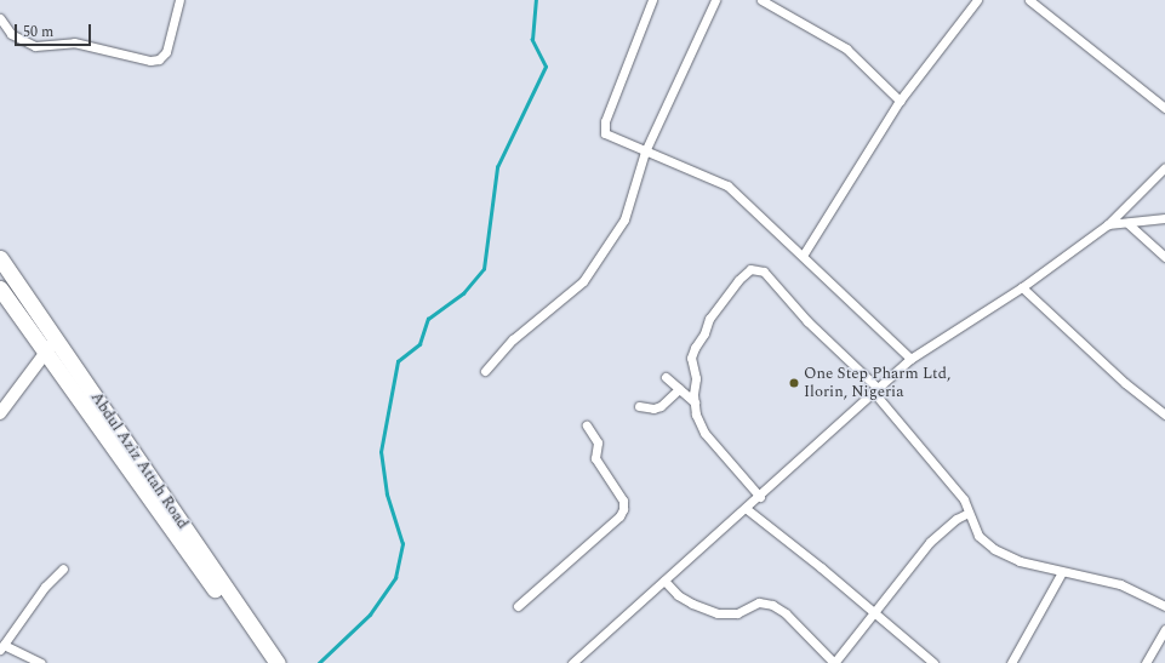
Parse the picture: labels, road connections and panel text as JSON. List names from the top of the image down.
{
  "streets": {
    "highway": ["Abdul Aziz Attah Road"]
  },
  "places": ["One Step Pharm Ltd, Ilorin, Nigeria"],
  "scale_bar": "50 m"
}
